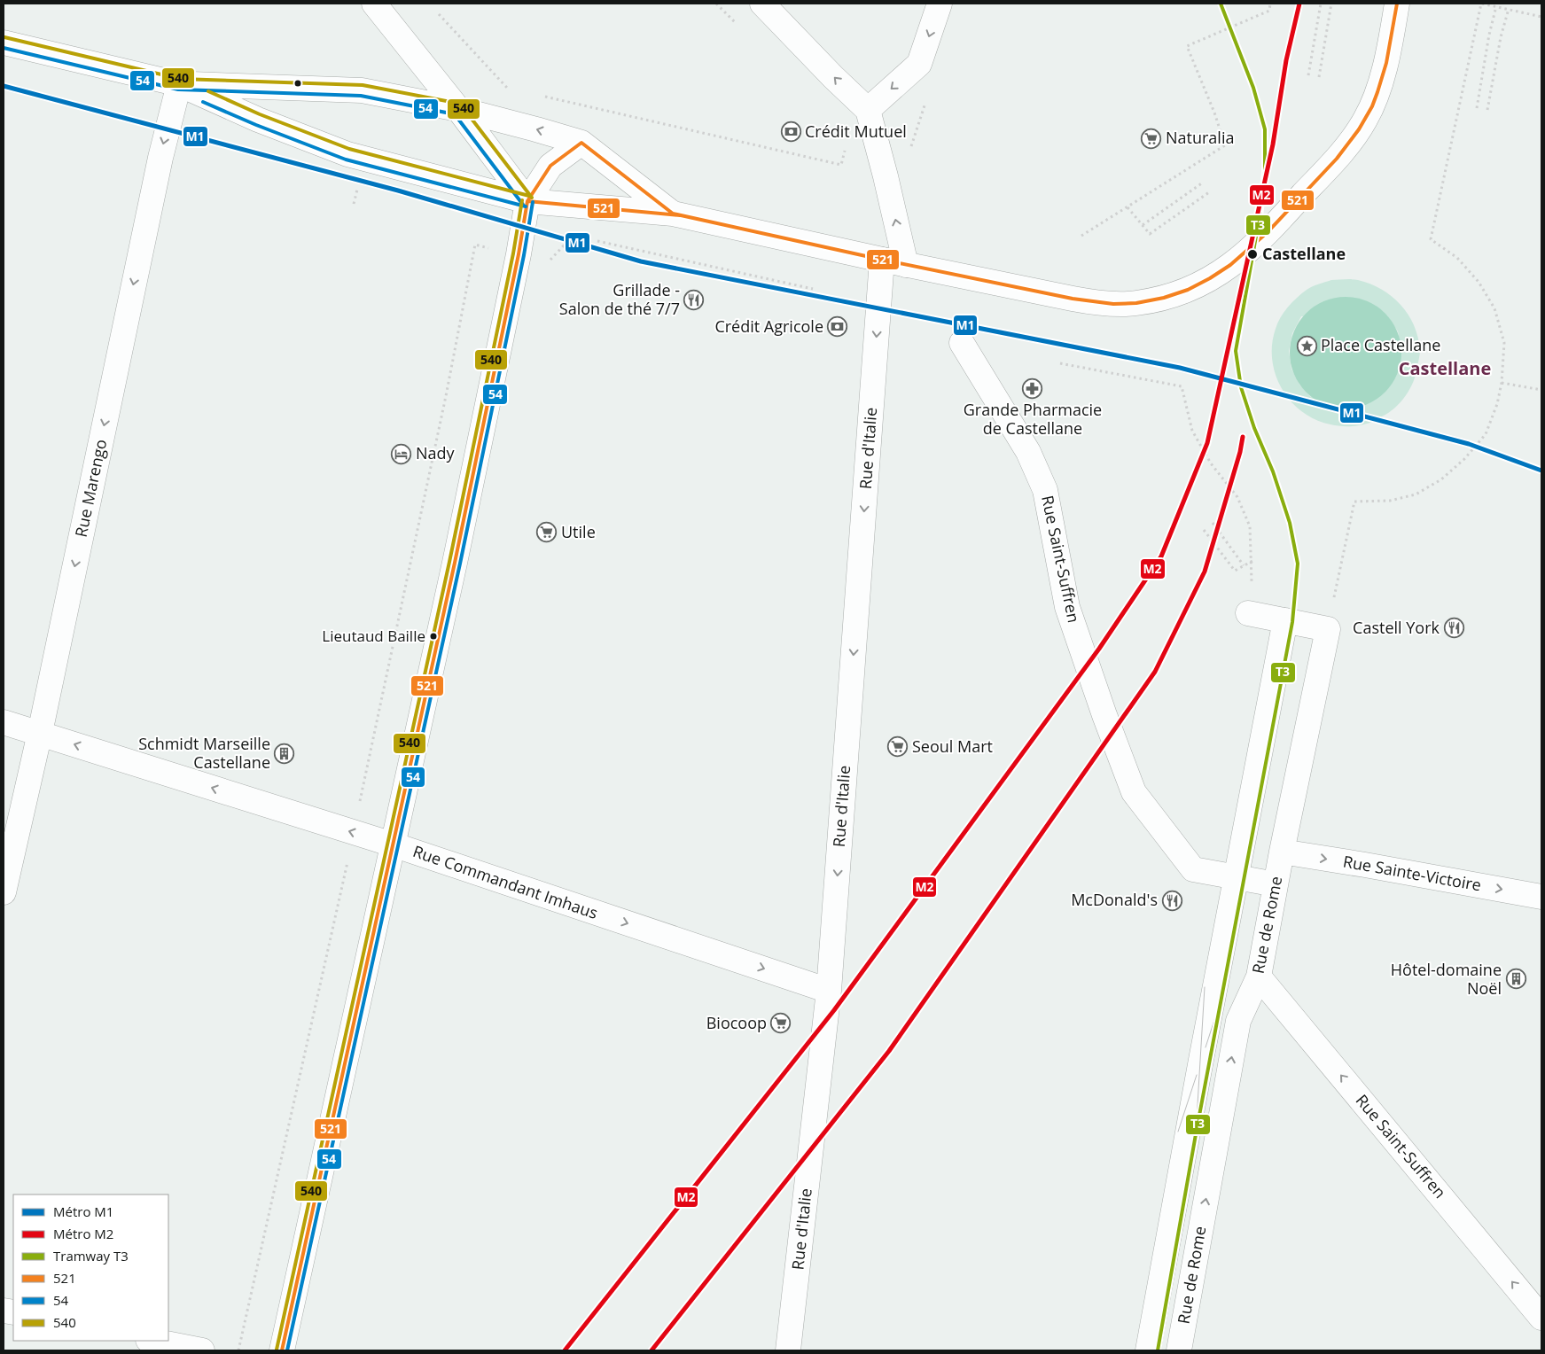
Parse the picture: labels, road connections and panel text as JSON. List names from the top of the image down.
{
  "streets": {
    "street": [
      "Rue d'Italie",
      "Rue Marengo",
      "Rue Saint-Suffren",
      "Rue Sainte-Victoire",
      "Rue Commandant Imhaus",
      "Rue de Rome"
    ]
  },
  "crossings": [
    ["Rue d'Italie", "Rue Commandant Imhaus"],
    ["Rue Marengo", "Rue Commandant Imhaus"],
    ["Rue Saint-Suffren", "Rue de Rome"],
    ["Rue Sainte-Victoire", "Rue de Rome"]
  ],
  "one_way": [
    "Rue d'Italie",
    "Rue Marengo",
    "Rue Saint-Suffren",
    "Rue Sainte-Victoire"
  ],
  "districts": ["Castellane"],
  "places": {
    "bank": ["Crédit Mutuel", "Crédit Agricole"],
    "supermarket": [
      "Naturalia",
      "Utile",
      "Seoul Mart",
      "Biocoop"
    ],
    "other": ["Castellane", "Lieutaud Baille"],
    "restaurant": ["Grillade - Salon de thé 7/7", "Castell York", "McDonald's"],
    "place": ["Place Castellane"],
    "pharmacy": ["Grande Pharmacie de Castellane"],
    "hotel": ["Nady"],
    "building": ["Schmidt Marseille Castellane", "Hôtel-domaine Noël"]
  },
  "lines": [
    "metro line M2",
    "tram line T3",
    "transit line 521",
    "transit line 540",
    "transit line 54",
    "metro line M1"
  ],
  "legend": [
    "Métro M1",
    "Métro M2",
    "Tramway T3",
    "521",
    "54",
    "540"
  ]
}
